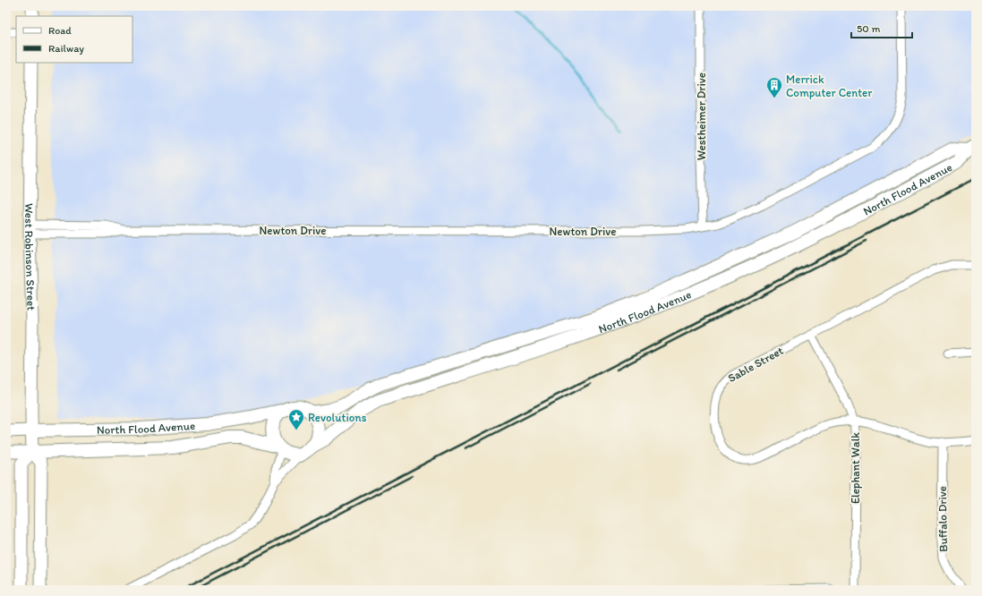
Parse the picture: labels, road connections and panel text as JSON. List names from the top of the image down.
{
  "streets": {
    "main road": ["North Flood Avenue", "West Robinson Street"],
    "street": [
      "Westheimer Drive",
      "Newton Drive",
      "Sable Street",
      "Elephant Walk",
      "Buffalo Drive"
    ]
  },
  "crossings": [
    ["Westheimer Drive", "Newton Drive"],
    ["North Flood Avenue", "West Robinson Street"],
    ["Newton Drive", "West Robinson Street"],
    ["Sable Street", "Elephant Walk"],
    ["Sable Street", "Buffalo Drive"]
  ],
  "places": {
    "building": ["Merrick Computer Center"],
    "place": ["Revolutions"]
  },
  "legend": ["Road", "Railway"],
  "scale_bar": "50 m"
}
